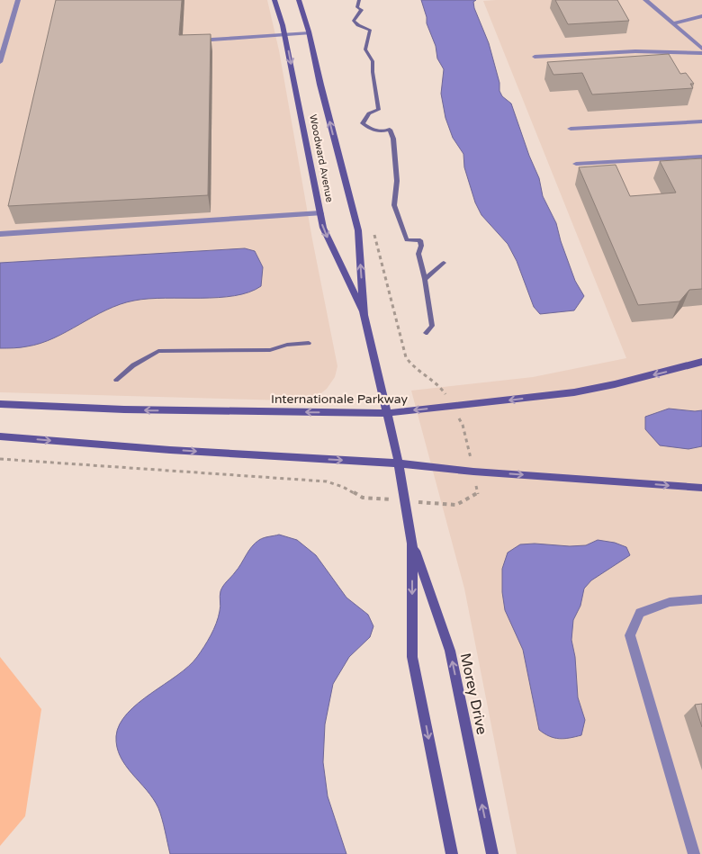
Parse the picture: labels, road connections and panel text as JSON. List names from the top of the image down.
{
  "streets": {
    "street": ["Woodward Avenue", "Internationale Parkway", "Morey Drive"]
  },
  "crossings": [
    ["Woodward Avenue", "Internationale Parkway"],
    ["Woodward Avenue", "Morey Drive"]
  ]
}
